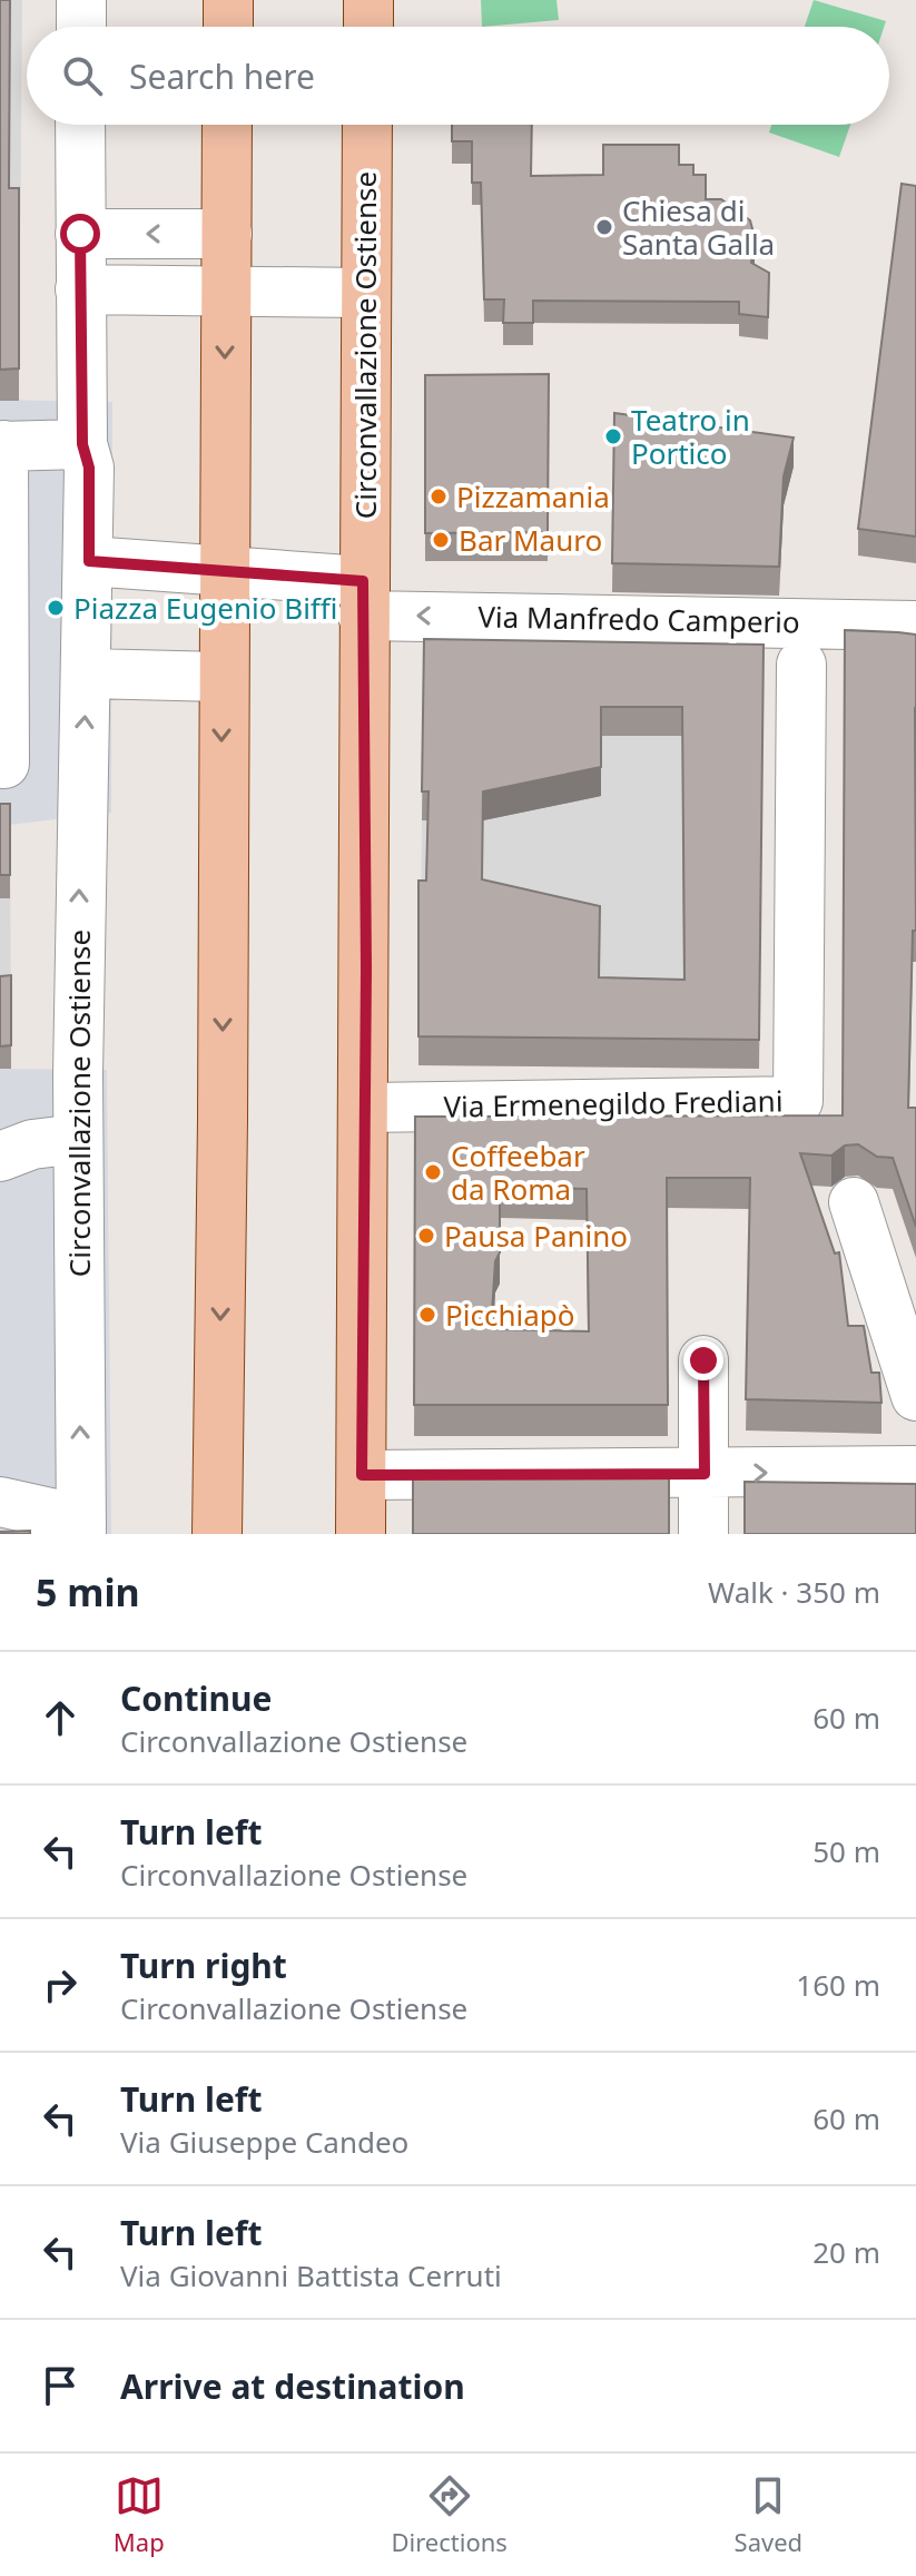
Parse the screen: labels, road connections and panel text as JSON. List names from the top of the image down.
{
  "streets": {
    "main road": ["Circonvallazione Ostiense"],
    "street": ["Via Manfredo Camperio", "Via Ermenegildo Frediani"]
  },
  "crossings": [
    ["Circonvallazione Ostiense", "Via Manfredo Camperio"],
    ["Circonvallazione Ostiense", "Via Ermenegildo Frediani"]
  ],
  "one_way": ["Via Manfredo Camperio"],
  "places": [
    "Chiesa di Santa Galla",
    "Teatro in Portico",
    "Pizzamania",
    "Bar Mauro",
    "Piazza Eugenio Biffi",
    "Coffeebar da Roma",
    "Pausa Panino",
    "Picchiapò"
  ],
  "page": {
    "search": "Search here",
    "heading": ["5 min", "Walk · 350 m"],
    "list": [
      ["Continue", "Circonvallazione Ostiense", "60 m"],
      ["Turn left", "Circonvallazione Ostiense", "50 m"],
      ["Turn right", "Circonvallazione Ostiense", "160 m"],
      ["Turn left", "Via Giuseppe Candeo", "60 m"],
      ["Turn left", "Via Giovanni Battista Cerruti", "20 m"],
      "Arrive at destination"
    ],
    "nav": ["Map", "Directions", "Saved"]
  }
}
